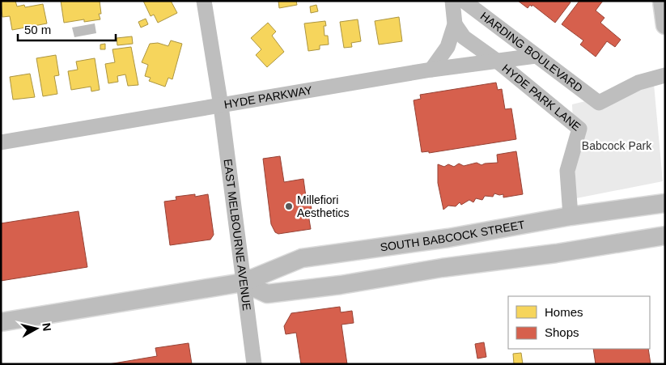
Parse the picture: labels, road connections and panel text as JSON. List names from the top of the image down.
{
  "streets": {
    "main road": ["SOUTH BABCOCK STREET"],
    "street": [
      "HARDING BOULEVARD",
      "HYDE PARKWAY",
      "HYDE PARK LANE",
      "EAST MELBOURNE AVENUE"
    ]
  },
  "crossings": [
    ["HARDING BOULEVARD", "HYDE PARKWAY"],
    ["HYDE PARKWAY", "HYDE PARK LANE"],
    ["HYDE PARKWAY", "EAST MELBOURNE AVENUE"],
    ["HYDE PARK LANE", "SOUTH BABCOCK STREET"],
    ["EAST MELBOURNE AVENUE", "SOUTH BABCOCK STREET"]
  ],
  "parks": ["Babcock Park"],
  "places": ["Millefiori Aesthetics"],
  "legend": ["Homes", "Shops"],
  "scale_bar": "50 m",
  "north": "right"
}
